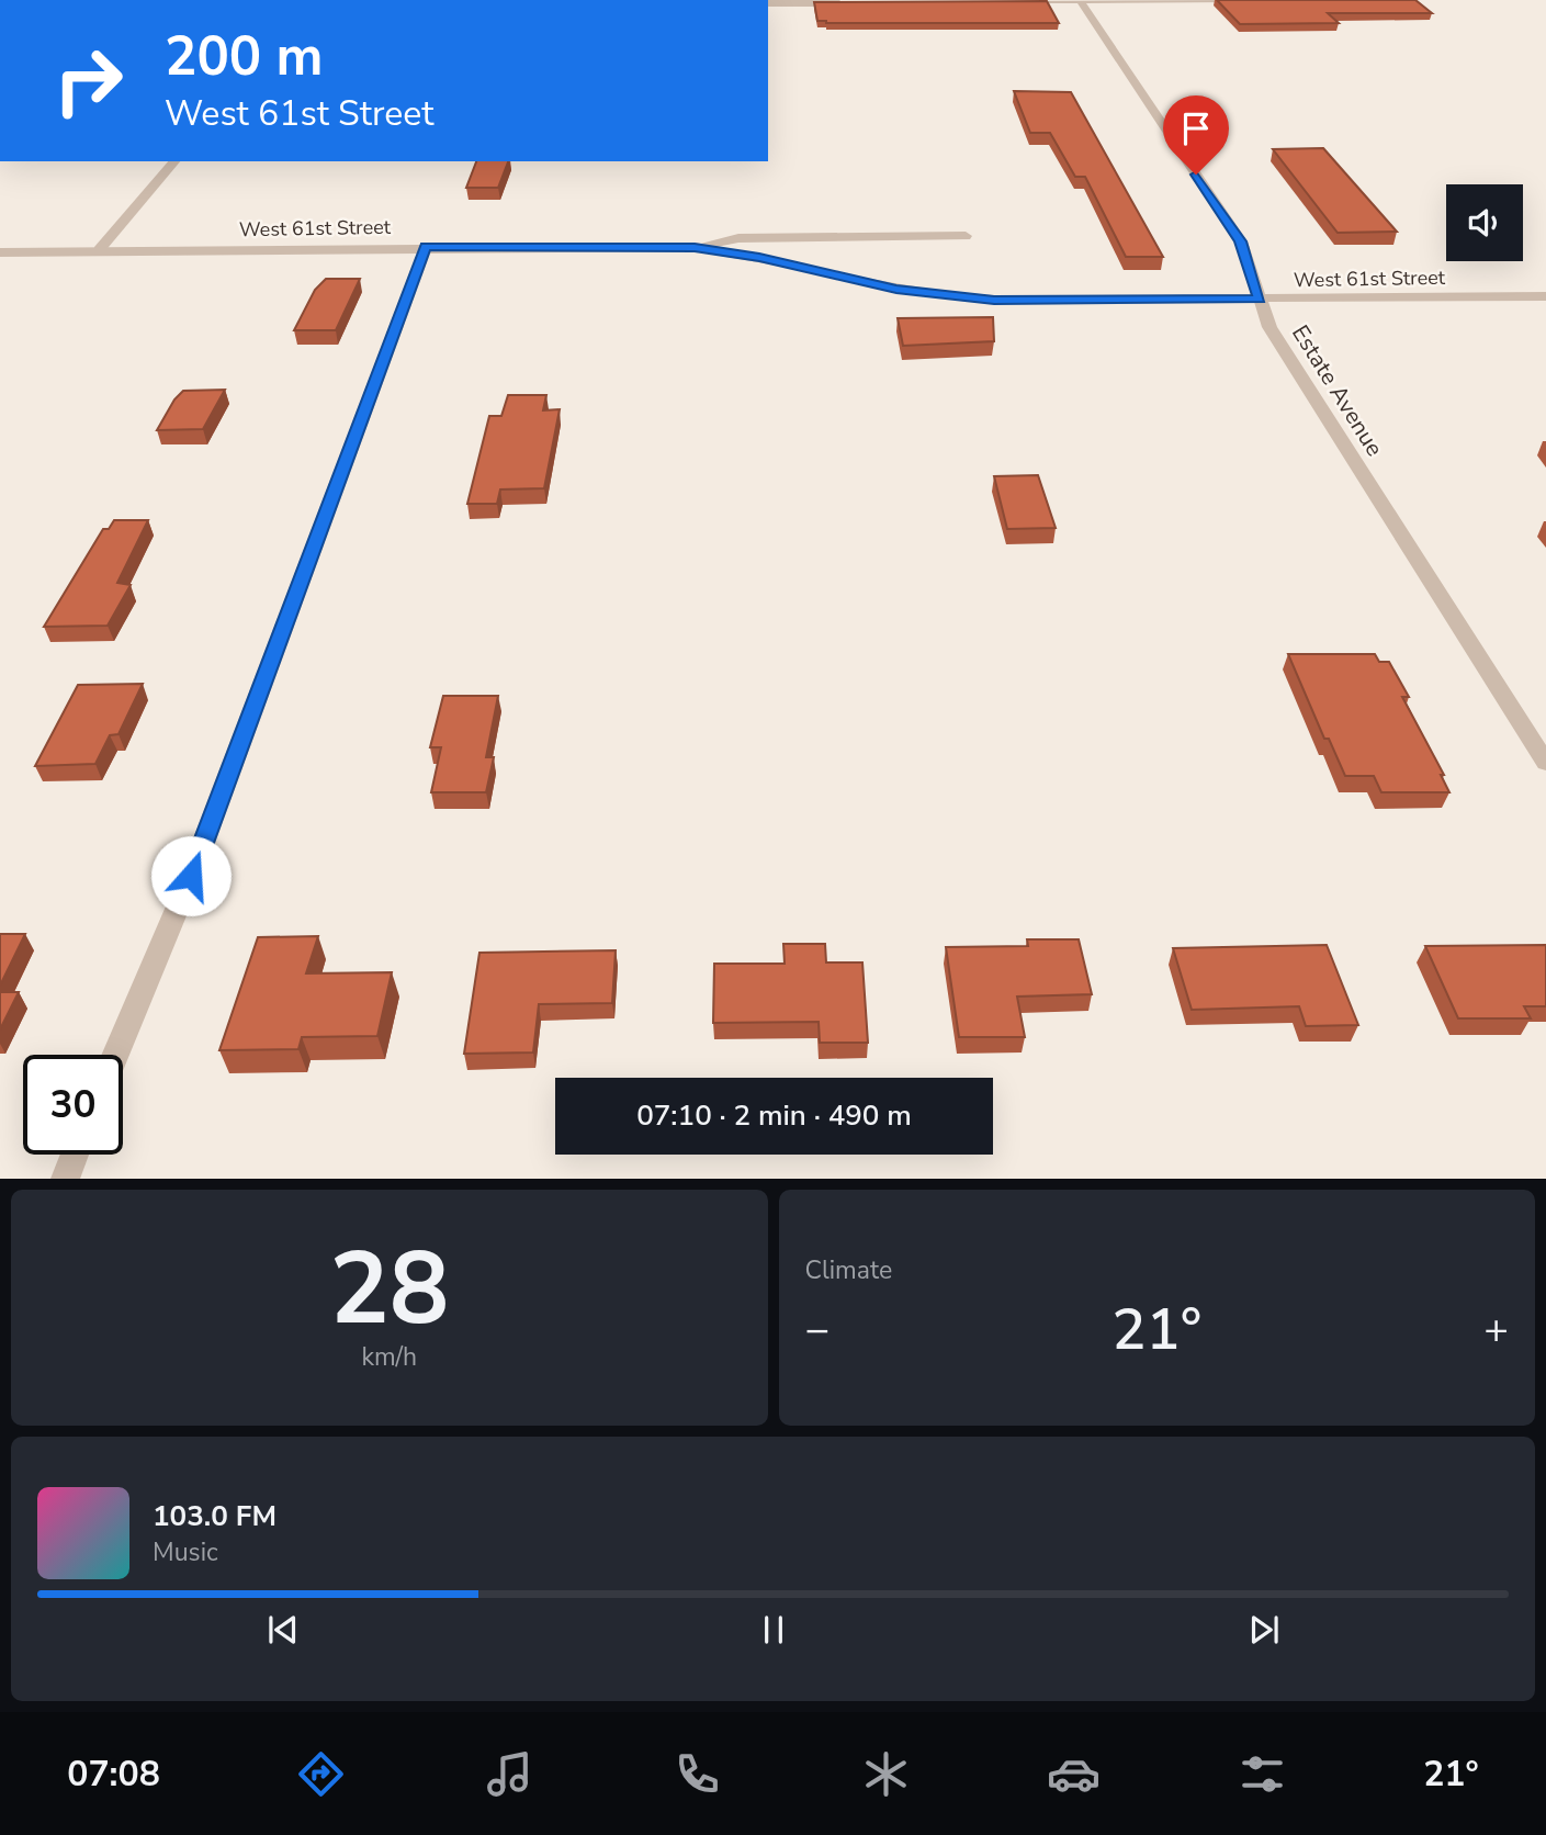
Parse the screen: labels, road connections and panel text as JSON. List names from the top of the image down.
{
  "streets": {
    "street": ["West 61st Street", "Estate Avenue"]
  },
  "crossings": [
    ["West 61st Street", "Estate Avenue"]
  ],
  "page": {
    "turn": ["200 m", "West 61st Street"],
    "limit": "30",
    "trip": "07:10 · 2 min · 490 m",
    "tile": [
      ["28", "km/h"],
      "Climate"
    ],
    "heat": ["−", "21°", "+"],
    "song": ["103.0 FM", "Music"],
    "tabs": ["07:08", "21°"]
  }
}
